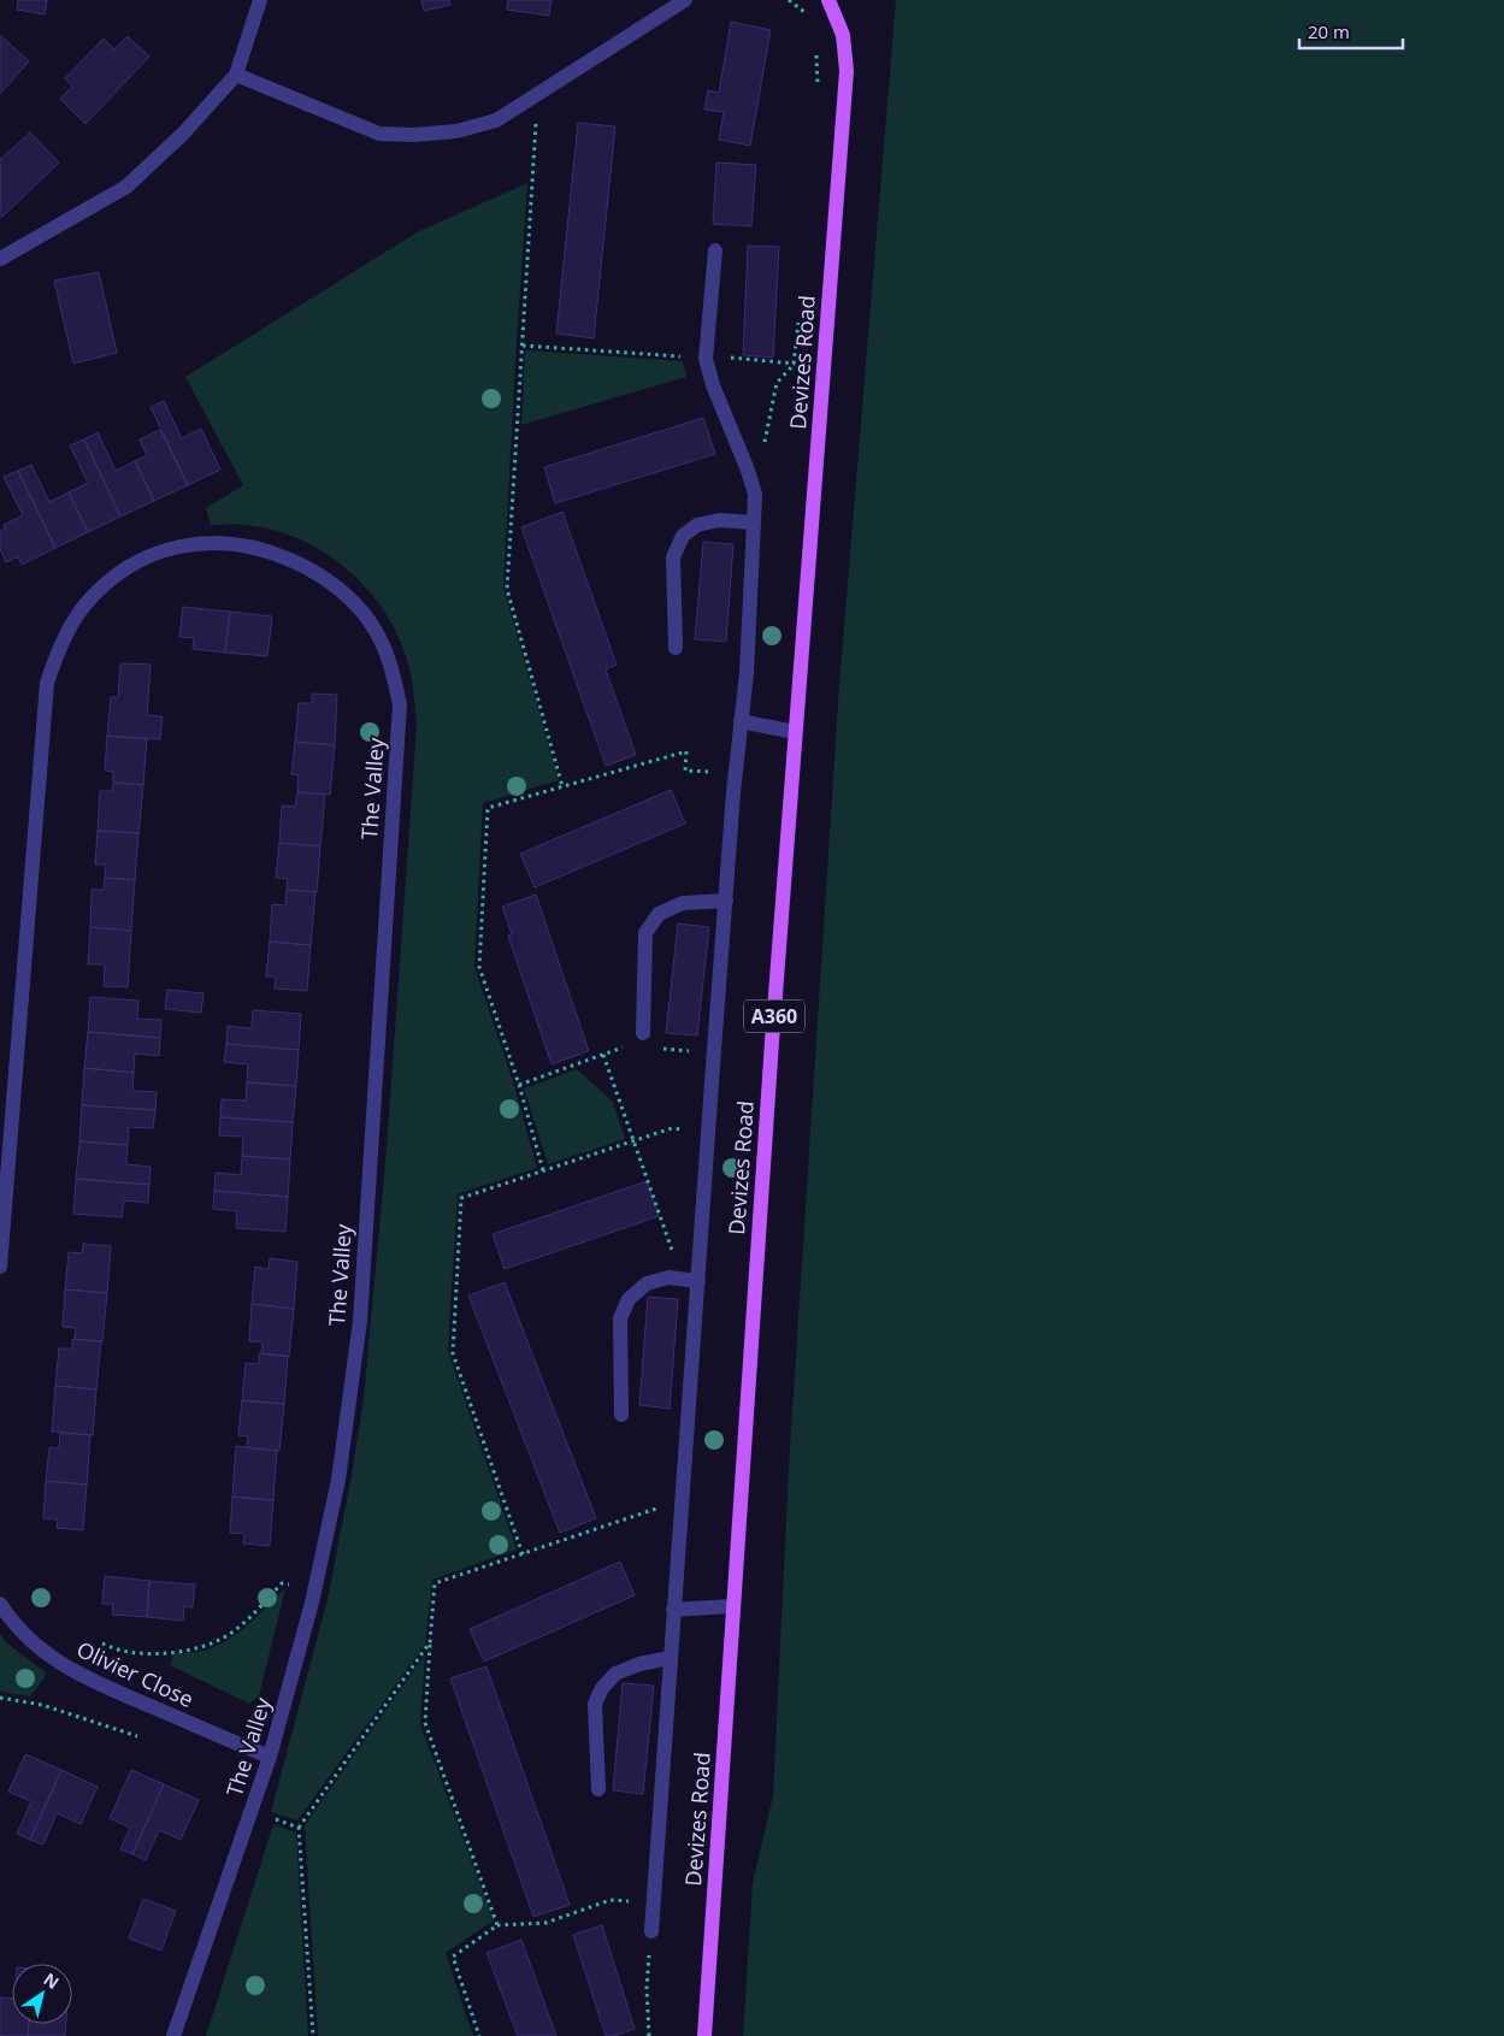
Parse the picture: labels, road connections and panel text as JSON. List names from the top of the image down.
{
  "streets": {
    "main road": ["Devizes Road", "A360"],
    "street": ["The Valley", "Olivier Close"]
  },
  "crossings": [
    ["The Valley", "Olivier Close"]
  ],
  "scale_bar": "20 m",
  "north": "top right"
}
